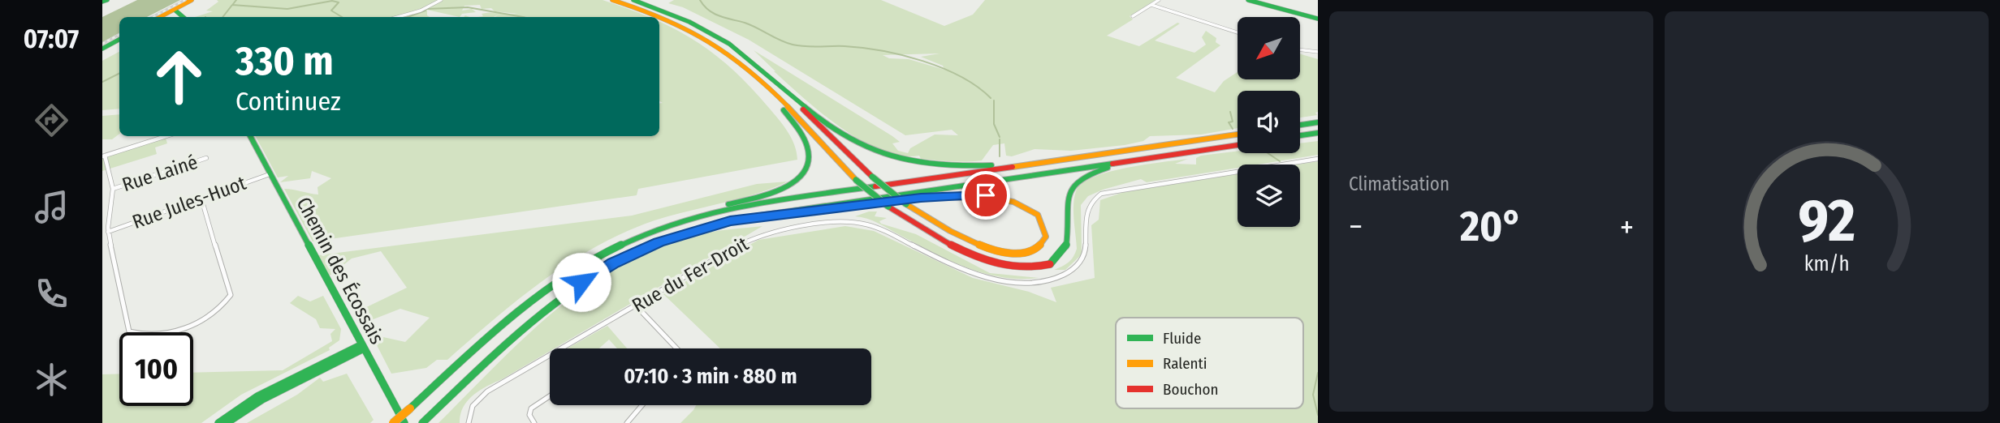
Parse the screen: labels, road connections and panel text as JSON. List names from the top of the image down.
{
  "streets": {
    "main road": ["Chemin des Écossais"],
    "street": ["Rue Lainé", "Rue Jules-Huot", "Rue du Fer-Droit"]
  },
  "crossings": [
    ["Rue Jules-Huot", "Chemin des Écossais"]
  ],
  "legend": ["Fluide", "Ralenti", "Bouchon"],
  "north": "bottom left",
  "page": {
    "tabs": "07:07",
    "tile": "Climatisation",
    "turn": ["330 m", "Continuez"],
    "heat": ["−", "20°", "+"],
    "limit": "100",
    "trip": "07:10 · 3 min · 880 m",
    "gauge": ["92", "km/h"]
  }
}
